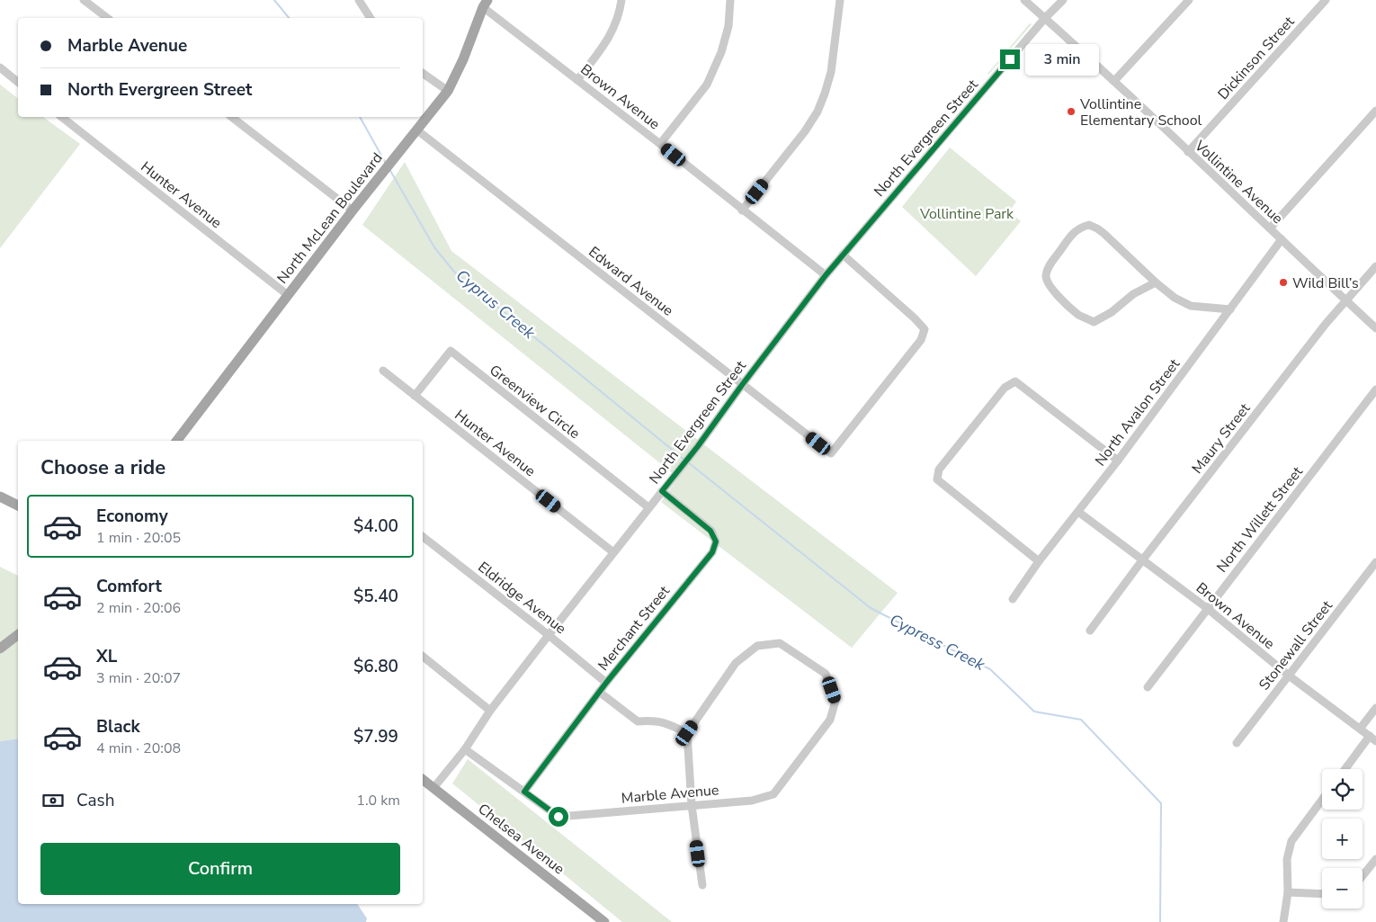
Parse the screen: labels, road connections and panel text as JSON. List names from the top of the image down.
{
  "streets": {
    "main road": ["North McLean Boulevard", "Chelsea Avenue"],
    "street": [
      "Dickinson Street",
      "Brown Avenue",
      "North Evergreen Street",
      "Vollintine Avenue",
      "Hunter Avenue",
      "Edward Avenue",
      "Greenview Circle",
      "North Avalon Street",
      "Maury Street",
      "North Willett Street",
      "Eldridge Avenue",
      "Merchant Street",
      "Stonewall Street",
      "Marble Avenue"
    ]
  },
  "crossings": [
    ["Dickinson Street", "Vollintine Avenue"],
    ["Brown Avenue", "North Evergreen Street"],
    ["Brown Avenue", "North McLean Boulevard"],
    ["Brown Avenue", "North Avalon Street"],
    ["Brown Avenue", "Maury Street"],
    ["Brown Avenue", "North Willett Street"],
    ["Brown Avenue", "Stonewall Street"],
    ["North Evergreen Street", "Vollintine Avenue"],
    ["North Evergreen Street", "Hunter Avenue"],
    ["North Evergreen Street", "Edward Avenue"],
    ["North Evergreen Street", "Greenview Circle"],
    ["North Evergreen Street", "Eldridge Avenue"],
    ["North Evergreen Street", "Merchant Street"],
    ["North Evergreen Street", "Marble Avenue"],
    ["North Evergreen Street", "Chelsea Avenue"],
    ["Vollintine Avenue", "North Avalon Street"],
    ["Vollintine Avenue", "Maury Street"],
    ["Hunter Avenue", "North McLean Boulevard"],
    ["Hunter Avenue", "Greenview Circle"],
    ["North McLean Boulevard", "Edward Avenue"],
    ["Eldridge Avenue", "Merchant Street"],
    ["Merchant Street", "Marble Avenue"]
  ],
  "water": ["Cyprus Creek", "Cypress Creek"],
  "parks": ["Vollintine Park"],
  "places": ["Vollintine Elementary School", "Wild Bill’s"],
  "page": {
    "banner": ["Marble Avenue", "North Evergreen Street"],
    "bubble": "3 min",
    "heading": "Choose a ride",
    "list": [
      {
        "name": "Economy",
        "note": "1 min · 20:05",
        "value": "$4.00"
      },
      {
        "name": "Comfort",
        "note": "2 min · 20:06",
        "value": "$5.40"
      },
      {
        "name": "XL",
        "note": "3 min · 20:07",
        "value": "$6.80"
      },
      {
        "name": "Black",
        "note": "4 min · 20:08",
        "value": "$7.99"
      }
    ],
    "map_buttons": ["+", "−"],
    "pay": ["Cash", "1.0 km"],
    "buttons": "Confirm"
  }
}
